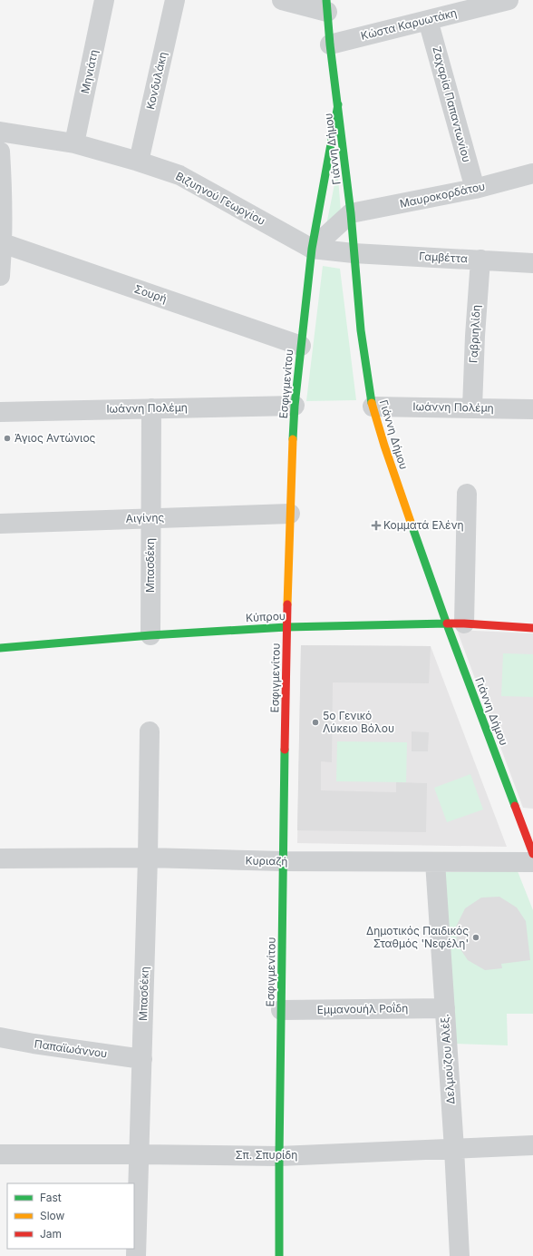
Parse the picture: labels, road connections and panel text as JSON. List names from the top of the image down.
{
  "streets": {
    "street": [
      "Κώστα Καρυωτάκη",
      "Μηνιάτη",
      "Κονδυλάκη",
      "Ζαχαρία Παπαντωνίου",
      "Γιάννη Δήμου",
      "Μαυροκορδάτου",
      "Βιζυηνού Γεωργίου",
      "Γαμβέττα",
      "Σουρή",
      "Γαβριηλίδη",
      "Εσφιγμενίτου",
      "Ιωάννη Πολέμη",
      "Αιγίνης",
      "Μπασδέκη",
      "Κύπρου",
      "Κυριαζή",
      "Εμμανουήλ Ροΐδη",
      "Παπαϊωάννου",
      "Δελμούζου Αλέξ.",
      "Σπ. Σπυρίδη"
    ]
  },
  "crossings": [
    ["Κώστα Καρυωτάκη", "Ζαχαρία Παπαντωνίου"],
    ["Κώστα Καρυωτάκη", "Γιάννη Δήμου"],
    ["Μηνιάτη", "Βιζυηνού Γεωργίου"],
    ["Κονδυλάκη", "Βιζυηνού Γεωργίου"],
    ["Ζαχαρία Παπαντωνίου", "Μαυροκορδάτου"],
    ["Γιάννη Δήμου", "Μαυροκορδάτου"],
    ["Γιάννη Δήμου", "Βιζυηνού Γεωργίου"],
    ["Γιάννη Δήμου", "Γαμβέττα"],
    ["Γιάννη Δήμου", "Εσφιγμενίτου"],
    ["Γιάννη Δήμου", "Ιωάννη Πολέμη"],
    ["Γιάννη Δήμου", "Κύπρου"],
    ["Βιζυηνού Γεωργίου", "Γαμβέττα"],
    ["Βιζυηνού Γεωργίου", "Εσφιγμενίτου"],
    ["Γαμβέττα", "Γαβριηλίδη"],
    ["Σουρή", "Εσφιγμενίτου"],
    ["Γαβριηλίδη", "Ιωάννη Πολέμη"],
    ["Εσφιγμενίτου", "Ιωάννη Πολέμη"],
    ["Εσφιγμενίτου", "Αιγίνης"],
    ["Εσφιγμενίτου", "Κύπρου"],
    ["Εσφιγμενίτου", "Κυριαζή"],
    ["Εσφιγμενίτου", "Εμμανουήλ Ροΐδη"],
    ["Εσφιγμενίτου", "Σπ. Σπυρίδη"],
    ["Ιωάννη Πολέμη", "Μπασδέκη"],
    ["Αιγίνης", "Μπασδέκη"],
    ["Μπασδέκη", "Κύπρου"],
    ["Μπασδέκη", "Κυριαζή"],
    ["Μπασδέκη", "Παπαϊωάννου"],
    ["Μπασδέκη", "Σπ. Σπυρίδη"],
    ["Κυριαζή", "Δελμούζου Αλέξ."],
    ["Εμμανουήλ Ροΐδη", "Δελμούζου Αλέξ."],
    ["Δελμούζου Αλέξ.", "Σπ. Σπυρίδη"]
  ],
  "places": {
    "other": ["Άγιος Αντώνιος", "5ο Γενικό Λύκειο Βόλου", "Δημοτικός Παιδικός Σταθμός 'Νεφέλη'"],
    "health": ["Κομματά Ελένη"]
  },
  "legend": ["Fast", "Slow", "Jam"]
}
